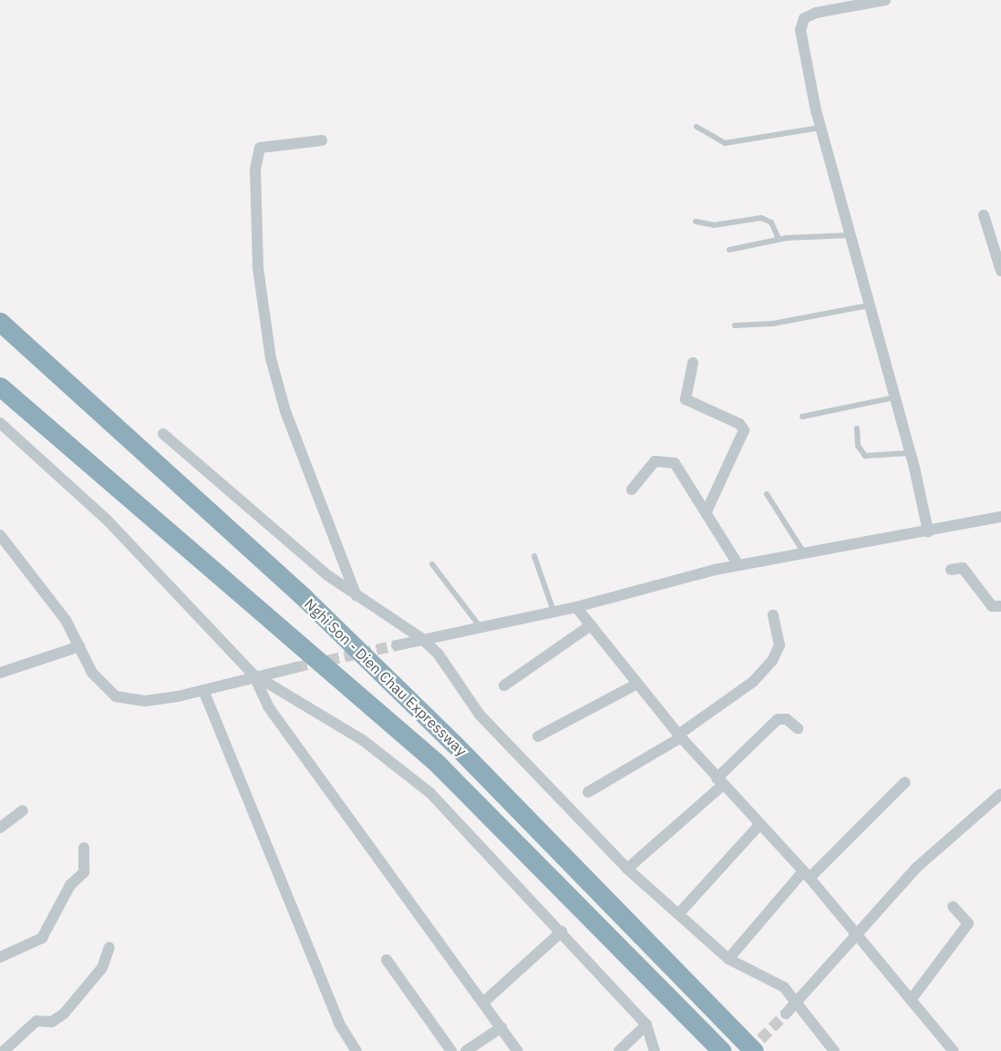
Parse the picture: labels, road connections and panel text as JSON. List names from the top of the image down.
{
  "streets": {
    "highway": ["Nghi Son - Dien Chau Expressway"]
  }
}
